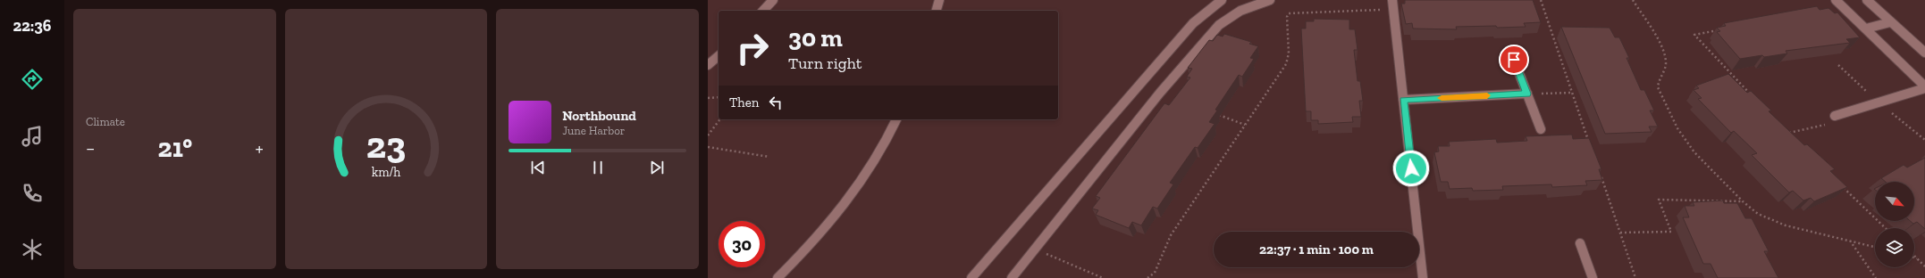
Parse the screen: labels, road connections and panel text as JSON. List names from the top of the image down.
{
  "north": "bottom right",
  "page": {
    "tabs": "22:36",
    "tile": "Climate",
    "turn": ["30 m", "Turn right"],
    "then": "Then",
    "song": ["Northbound", "June Harbor"],
    "heat": ["−", "21°", "+"],
    "limit": "30",
    "trip": "22:37 · 1 min · 100 m",
    "gauge": ["23", "km/h"]
  }
}
